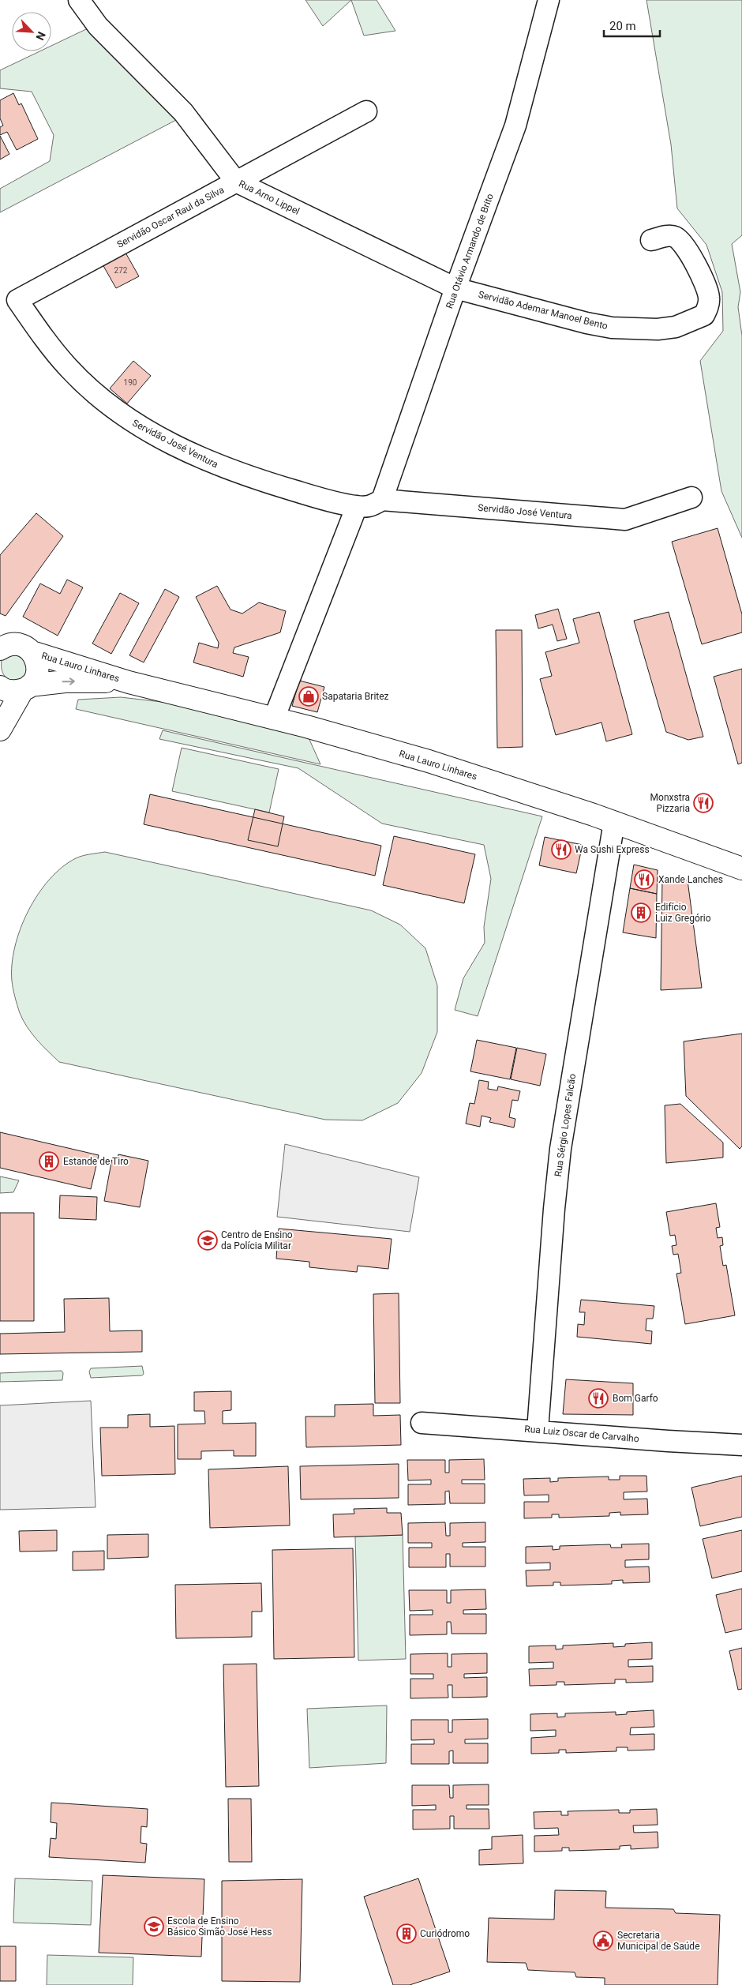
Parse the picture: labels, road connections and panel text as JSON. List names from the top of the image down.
{
  "streets": {
    "main road": ["Rua Lauro Linhares"],
    "street": [
      "Rua Arno Lippel",
      "Servidão Oscar Raul da Silva",
      "Rua Otávio Armando de Brito",
      "Servidão Ademar Manoel Bento",
      "Servidão José Ventura",
      "Rua Sérgio Lopes Falcão",
      "Rua Luiz Oscar de Carvalho"
    ]
  },
  "crossings": [
    ["Rua Arno Lippel", "Servidão Oscar Raul da Silva"],
    ["Rua Arno Lippel", "Rua Otávio Armando de Brito"],
    ["Rua Arno Lippel", "Servidão Ademar Manoel Bento"],
    ["Servidão Oscar Raul da Silva", "Servidão José Ventura"],
    ["Rua Otávio Armando de Brito", "Servidão Ademar Manoel Bento"],
    ["Rua Otávio Armando de Brito", "Servidão José Ventura"],
    ["Rua Lauro Linhares", "Rua Sérgio Lopes Falcão"],
    ["Rua Sérgio Lopes Falcão", "Rua Luiz Oscar de Carvalho"]
  ],
  "places": {
    "shop": ["Sapataria Britez"],
    "restaurant": [
      "Monxstra Pizzaria",
      "Wa Sushi Express",
      "Xande Lanches",
      "Bom Garfo"
    ],
    "building": ["Edifício Luiz Gregório", "Estande de Tiro", "Curiódromo"],
    "school or university": ["Centro de Ensino da Polícia Militar", "Escola de Ensino Básico Simão José Hess"],
    "public building": ["Secretaria Municipal de Saúde"]
  },
  "house_numbers": ["272", "190"],
  "scale_bar": "20 m",
  "north": "bottom right"
}
